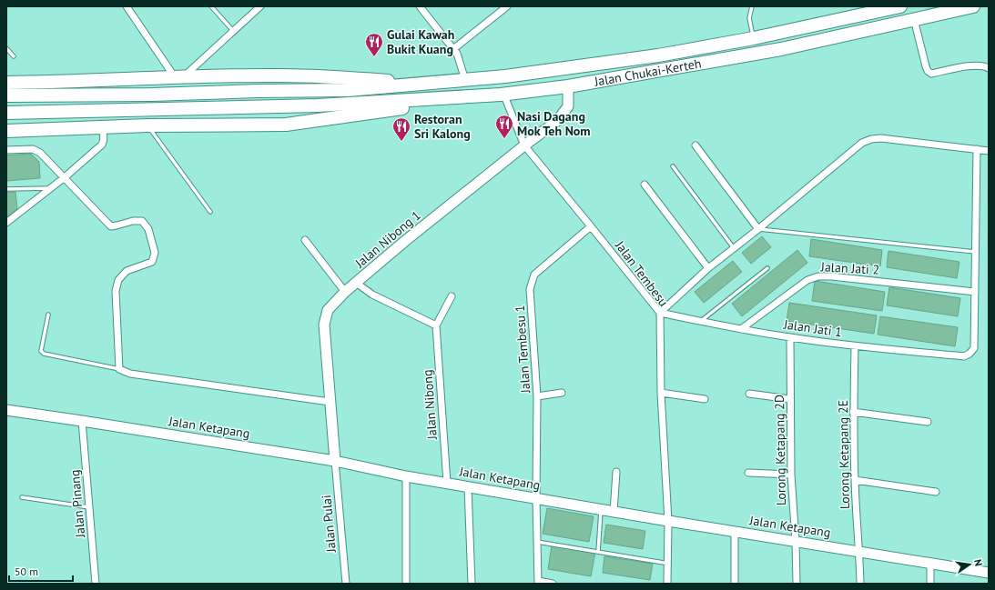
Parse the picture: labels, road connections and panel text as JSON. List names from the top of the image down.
{
  "streets": {
    "highway": ["Jalan Chukai-Kerteh"],
    "street": [
      "Jalan Nibong 1",
      "Jalan Jati 2",
      "Jalan Tembesu",
      "Jalan Jati 1",
      "Jalan Tembesu 1",
      "Jalan Nibong",
      "Jalan Ketapang",
      "Lorong Ketapang 2D",
      "Lorong Ketapang 2E",
      "Jalan Pinang",
      "Jalan Pulai"
    ]
  },
  "crossings": [
    ["Jalan Chukai-Kerteh", "Jalan Nibong 1"],
    ["Jalan Chukai-Kerteh", "Jalan Tembesu"],
    ["Jalan Nibong 1", "Jalan Tembesu"],
    ["Jalan Nibong 1", "Jalan Ketapang"],
    ["Jalan Nibong 1", "Jalan Pulai"],
    ["Jalan Jati 2", "Jalan Jati 1"],
    ["Jalan Tembesu", "Jalan Jati 1"],
    ["Jalan Tembesu", "Jalan Tembesu 1"],
    ["Jalan Tembesu", "Jalan Ketapang"],
    ["Jalan Jati 1", "Lorong Ketapang 2D"],
    ["Jalan Jati 1", "Lorong Ketapang 2E"],
    ["Jalan Tembesu 1", "Jalan Ketapang"],
    ["Jalan Nibong", "Jalan Ketapang"],
    ["Jalan Ketapang", "Lorong Ketapang 2D"],
    ["Jalan Ketapang", "Lorong Ketapang 2E"],
    ["Jalan Ketapang", "Jalan Pinang"],
    ["Jalan Ketapang", "Jalan Pulai"]
  ],
  "places": {
    "restaurant": ["Gulai Kawah Bukit Kuang", "Nasi Dagang Mok Teh Nom", "Restoran Sri Kalong"]
  },
  "scale_bar": "50 m",
  "north": "right"
}
